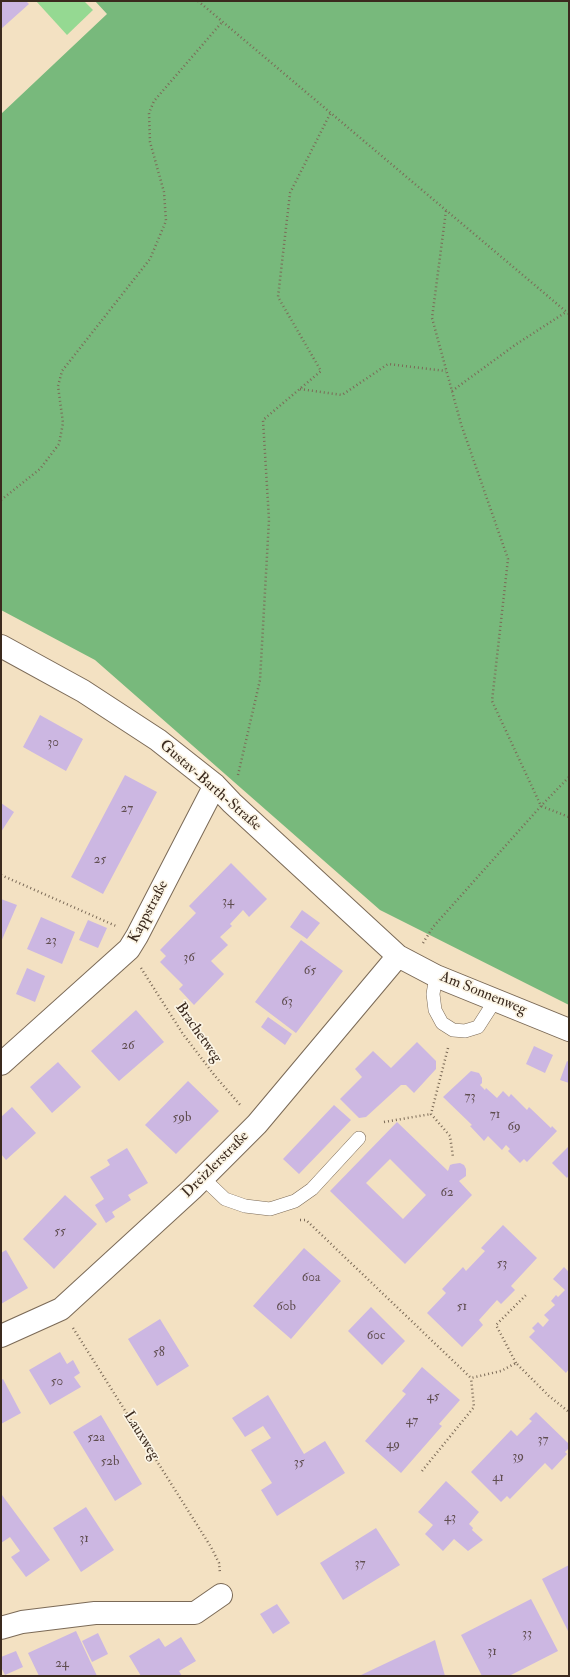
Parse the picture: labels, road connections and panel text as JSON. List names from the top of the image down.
{
  "streets": {
    "street": [
      "Gustav-Barth-Straße",
      "Kappstraße",
      "Am Sonnenweg",
      "Dreizlerstraße"
    ],
    "path": ["Brachetweg", "Lauxweg"]
  },
  "crossings": [
    ["Gustav-Barth-Straße", "Kappstraße"],
    ["Gustav-Barth-Straße", "Am Sonnenweg"],
    ["Gustav-Barth-Straße", "Dreizlerstraße"],
    ["Kappstraße", "Brachetweg"],
    ["Am Sonnenweg", "Dreizlerstraße"],
    ["Brachetweg", "Dreizlerstraße"],
    ["Dreizlerstraße", "Lauxweg"]
  ],
  "house_numbers": [
    "30",
    "27",
    "25",
    "34",
    "23",
    "36",
    "65",
    "63",
    "26",
    "73",
    "71",
    "59b",
    "69",
    "62",
    "55",
    "53",
    "60a",
    "60b",
    "51",
    "60c",
    "58",
    "50",
    "45",
    "47",
    "52a",
    "37",
    "49",
    "39",
    "52b",
    "35",
    "41",
    "43",
    "31",
    "37",
    "33",
    "31",
    "24"
  ]
}
